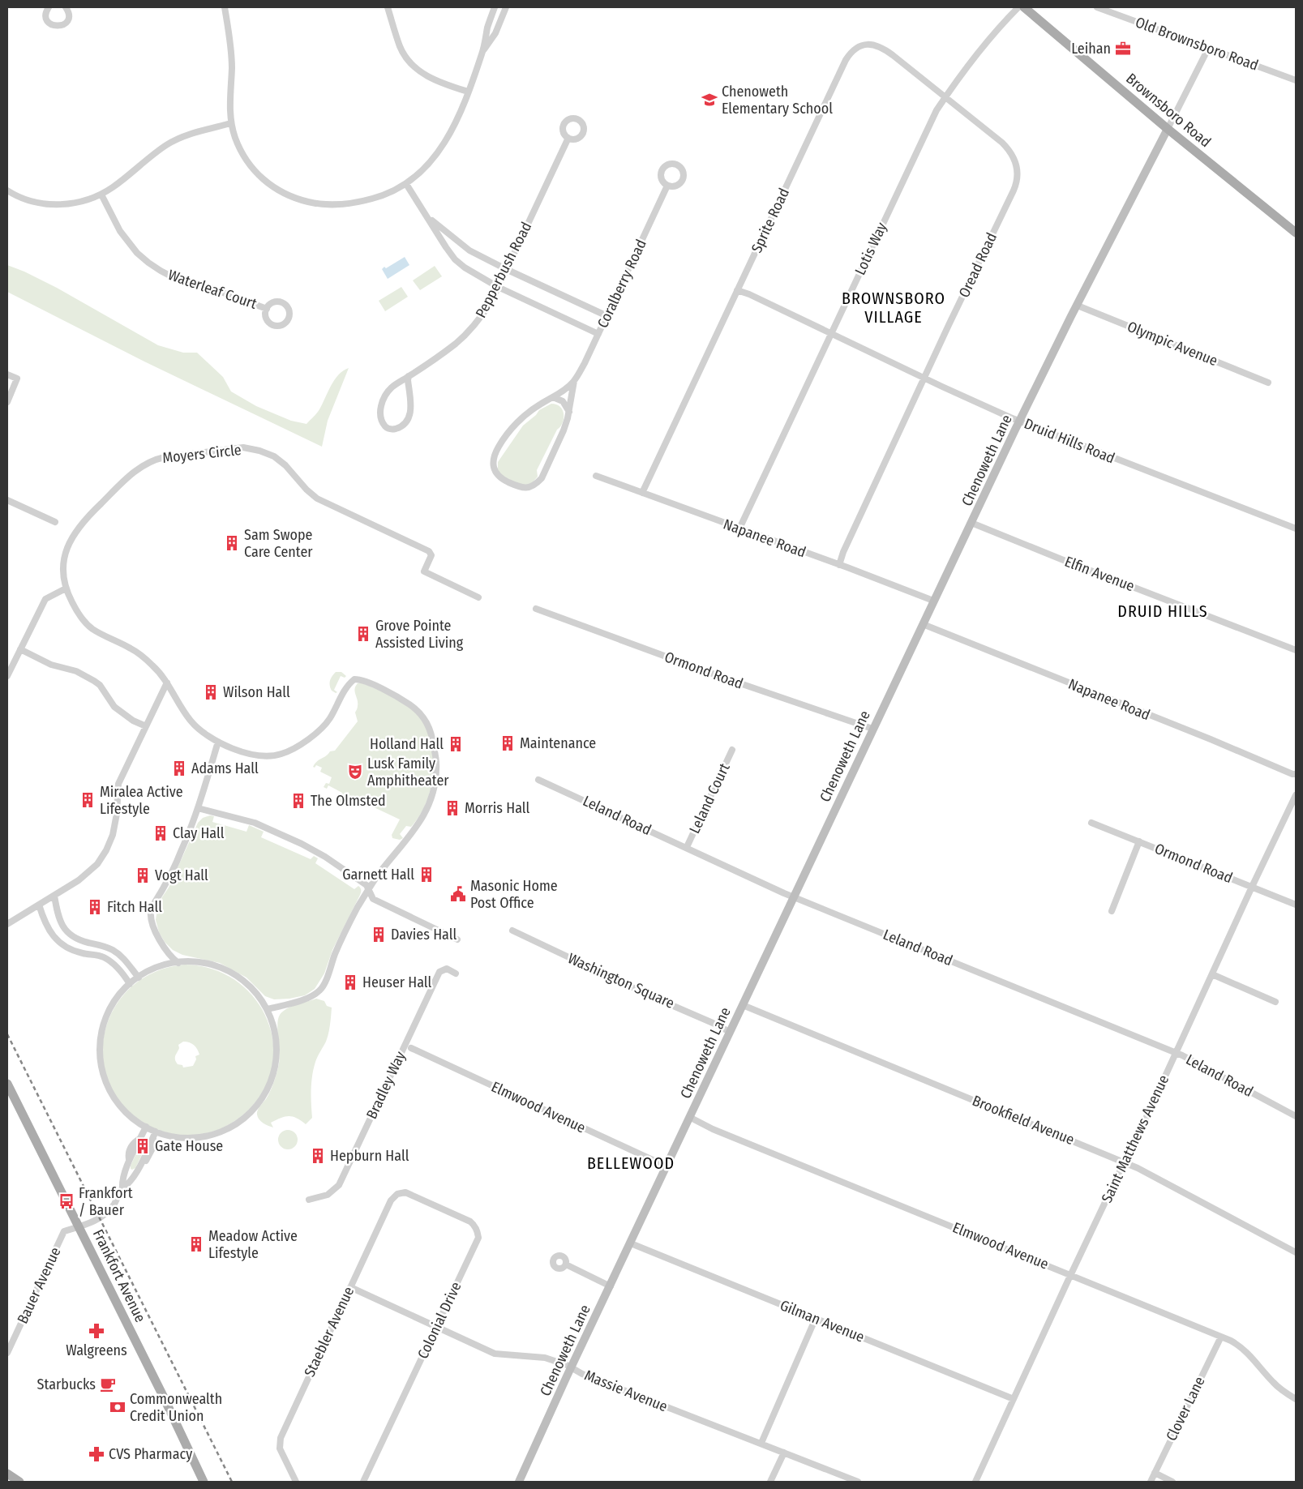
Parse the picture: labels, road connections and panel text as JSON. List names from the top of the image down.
{
  "streets": {
    "main road": ["Brownsboro Road", "Chenoweth Lane", "Frankfort Avenue"],
    "street": [
      "Old Brownsboro Road",
      "Sprite Road",
      "Lotis Way",
      "Oread Road",
      "Pepperbush Road",
      "Coralberry Road",
      "Waterleaf Court",
      "Olympic Avenue",
      "Druid Hills Road",
      "Moyers Circle",
      "Napanee Road",
      "Elfin Avenue",
      "Ormond Road",
      "Leland Court",
      "Leland Road",
      "Washington Square",
      "Bradley Way",
      "Elmwood Avenue",
      "Brookfield Avenue",
      "Saint Matthews Avenue",
      "Bauer Avenue",
      "Colonial Drive",
      "Gilman Avenue",
      "Staebler Avenue",
      "Massie Avenue",
      "Clover Lane"
    ]
  },
  "crossings": [
    ["Old Brownsboro Road", "Chenoweth Lane"],
    ["Brownsboro Road", "Chenoweth Lane"],
    ["Sprite Road", "Lotis Way"],
    ["Sprite Road", "Oread Road"],
    ["Sprite Road", "Druid Hills Road"],
    ["Sprite Road", "Napanee Road"],
    ["Lotis Way", "Oread Road"],
    ["Lotis Way", "Druid Hills Road"],
    ["Lotis Way", "Napanee Road"],
    ["Oread Road", "Druid Hills Road"],
    ["Oread Road", "Napanee Road"],
    ["Olympic Avenue", "Chenoweth Lane"],
    ["Druid Hills Road", "Chenoweth Lane"],
    ["Chenoweth Lane", "Napanee Road"],
    ["Chenoweth Lane", "Elfin Avenue"],
    ["Chenoweth Lane", "Ormond Road"],
    ["Chenoweth Lane", "Leland Road"],
    ["Chenoweth Lane", "Washington Square"],
    ["Chenoweth Lane", "Elmwood Avenue"],
    ["Chenoweth Lane", "Brookfield Avenue"],
    ["Chenoweth Lane", "Gilman Avenue"],
    ["Chenoweth Lane", "Massie Avenue"],
    ["Ormond Road", "Saint Matthews Avenue"],
    ["Leland Court", "Leland Road"],
    ["Leland Road", "Saint Matthews Avenue"],
    ["Elmwood Avenue", "Saint Matthews Avenue"],
    ["Elmwood Avenue", "Clover Lane"],
    ["Brookfield Avenue", "Saint Matthews Avenue"],
    ["Saint Matthews Avenue", "Gilman Avenue"],
    ["Frankfort Avenue", "Bauer Avenue"],
    ["Colonial Drive", "Staebler Avenue"],
    ["Colonial Drive", "Massie Avenue"],
    ["Staebler Avenue", "Massie Avenue"]
  ],
  "districts": ["BROWNSBORO VILLAGE", "DRUID HILLS", "BELLEWOOD"],
  "places": {
    "office": ["Leihan"],
    "school or university": ["Chenoweth Elementary School"],
    "building": [
      "Sam Swope Care Center",
      "Grove Pointe Assisted Living",
      "Wilson Hall",
      "Maintenance",
      "Holland Hall",
      "Adams Hall",
      "Miralea Active Lifestyle",
      "The Olmsted",
      "Morris Hall",
      "Clay Hall",
      "Garnett Hall",
      "Vogt Hall",
      "Fitch Hall",
      "Davies Hall",
      "Heuser Hall",
      "Gate House",
      "Hepburn Hall",
      "Meadow Active Lifestyle"
    ],
    "theatre": ["Lusk Family Amphitheater"],
    "public building": ["Masonic Home Post Office"],
    "bus stop": ["Frankfort / Bauer"],
    "pharmacy": ["Walgreens", "CVS Pharmacy"],
    "cafe": ["Starbucks"],
    "bank": ["Commonwealth Credit Union"]
  }
}
